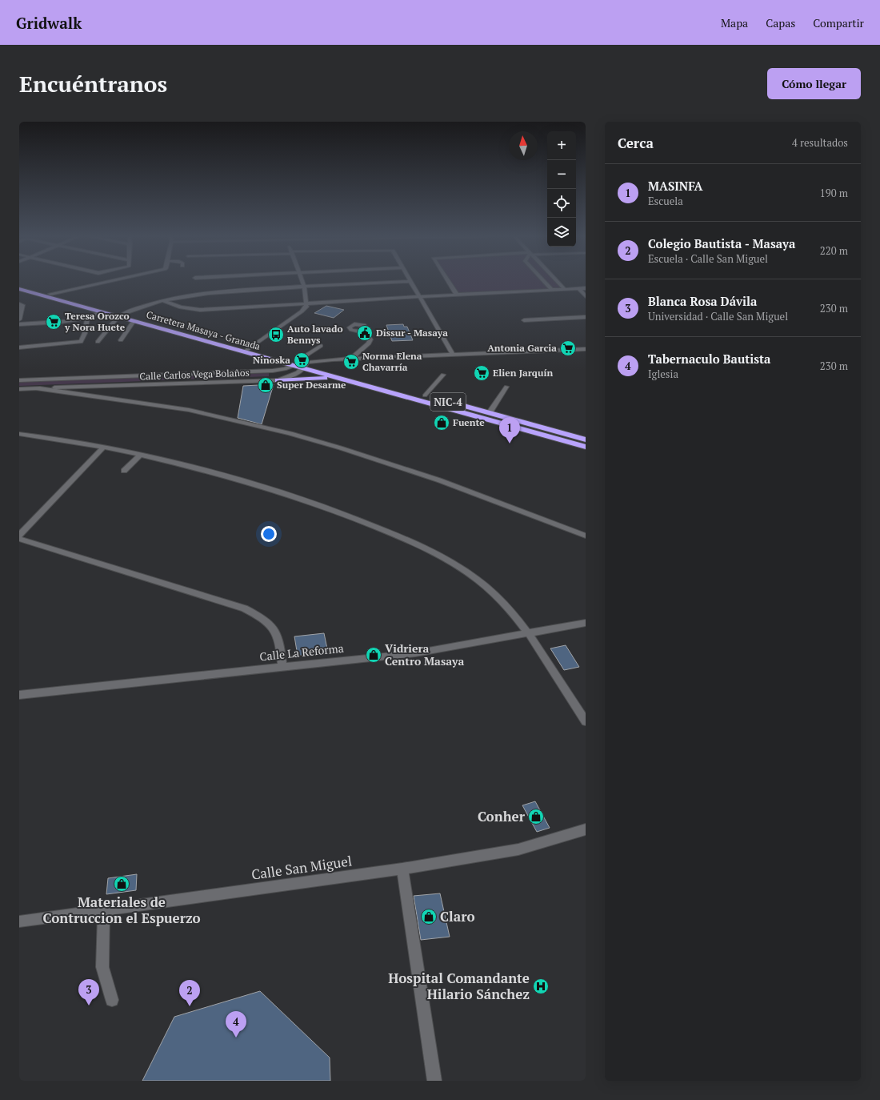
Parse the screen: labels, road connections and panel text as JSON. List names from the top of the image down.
{
  "streets": {
    "highway": ["Carretera Masaya - Granada", "NIC-4"],
    "street": ["Calle Carlos Vega Bolaños", "Calle La Reforma", "Calle San Miguel"]
  },
  "crossings": [
    ["Carretera Masaya - Granada", "Calle Carlos Vega Bolaños"]
  ],
  "places": {
    "supermarket": [
      "Teresa Orozco y Nora Huete",
      "Antonia Garcia",
      "Ninoska",
      "Norma Elena Chavarría",
      "Elien Jarquín"
    ],
    "public building": ["Dissur - Masaya"],
    "bus stop": ["Auto lavado Bennys"],
    "shop": [
      "Super Desarme",
      "Fuente",
      "Vidriera Centro Masaya",
      "Conher",
      "Materiales de Contruccion el Espuerzo",
      "Claro"
    ],
    "hospital": ["Hospital Comandante Hilario Sánchez"]
  },
  "north": "top",
  "page": {
    "header": "Gridwalk",
    "nav": ["Mapa", "Capas", "Compartir"],
    "buttons": "Cómo llegar",
    "title": "Encuéntranos",
    "heading": ["Cerca", "4 resultados"],
    "map_buttons": ["+", "−"],
    "list": [
      {
        "mark": "1",
        "name": "MASINFA",
        "note": "Escuela",
        "value": "190 m"
      },
      {
        "mark": "2",
        "name": "Colegio Bautista - Masaya",
        "note": "Escuela · Calle San Miguel",
        "value": "220 m"
      },
      {
        "mark": "3",
        "name": "Blanca Rosa Dávila",
        "note": "Universidad · Calle San Miguel",
        "value": "230 m"
      },
      {
        "mark": "4",
        "name": "Tabernaculo Bautista",
        "note": "Iglesia",
        "value": "230 m"
      }
    ],
    "pins": [
      "1",
      "3",
      "2",
      "4"
    ]
  }
}
